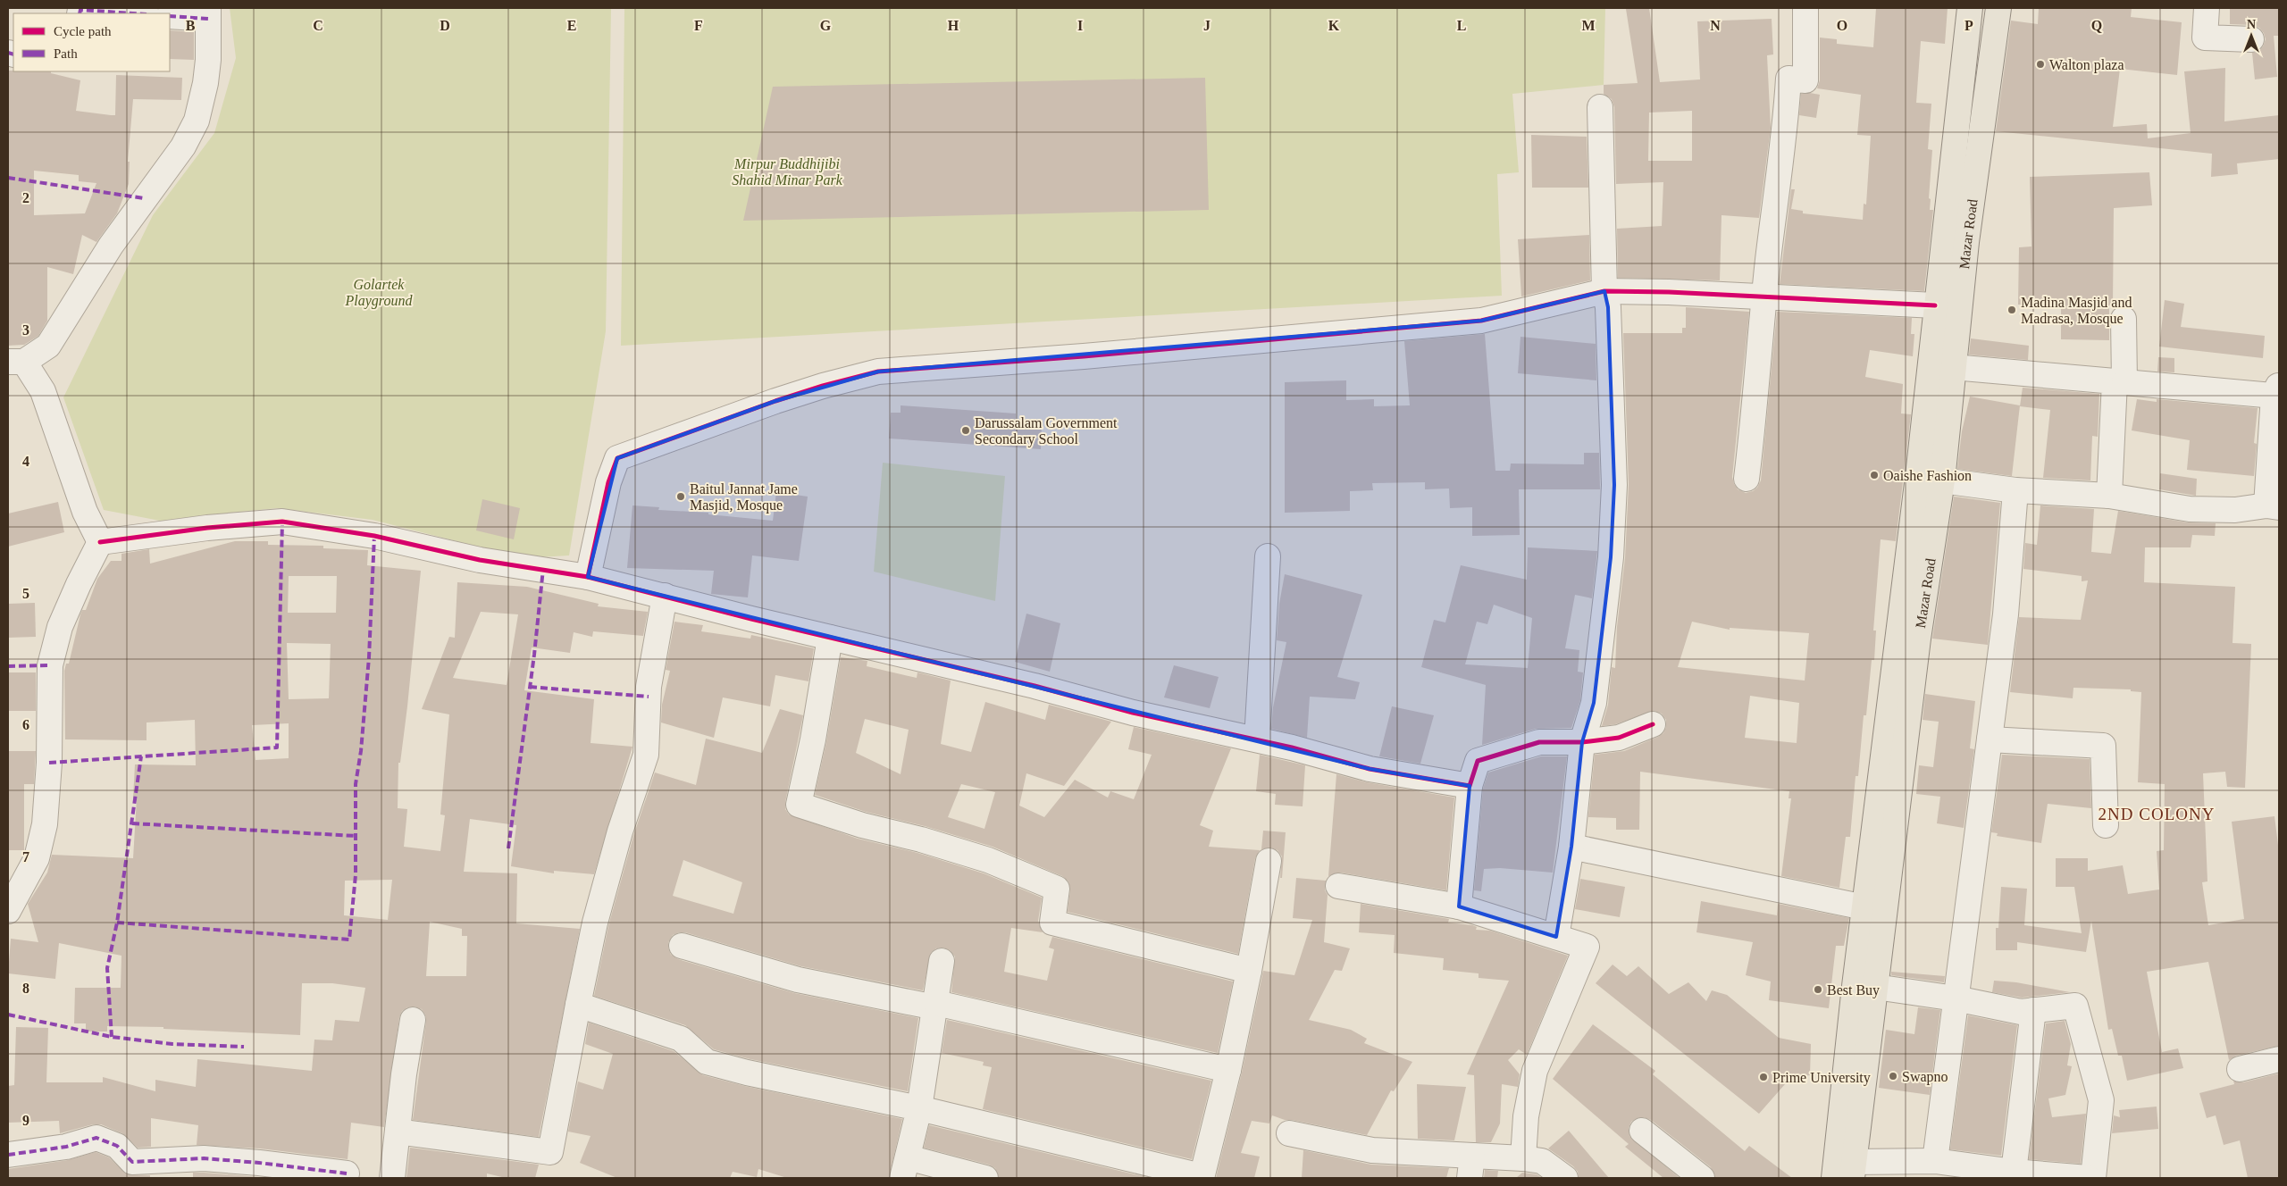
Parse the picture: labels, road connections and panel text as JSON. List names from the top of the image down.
{
  "streets": {
    "main road": ["Mazar Road"]
  },
  "districts": ["2ND COLONY"],
  "parks": ["Mirpur Buddhijibi Shahid Minar Park", "Golartek Playground"],
  "places": [
    "Walton plaza",
    "Madina Masjid and Madrasa, Mosque",
    "Darussalam Government Secondary School",
    "Oaishe Fashion",
    "Baitul Jannat Jame Masjid, Mosque",
    "Best Buy",
    "Swapno",
    "Prime University"
  ],
  "legend": ["Cycle path", "Path"],
  "north": "top",
  "grid": {
    "columns": [
      "B",
      "C",
      "D",
      "E",
      "F",
      "G",
      "H",
      "I",
      "J",
      "K",
      "L",
      "M",
      "N",
      "O",
      "P",
      "Q"
    ],
    "rows": [
      "2",
      "3",
      "4",
      "5",
      "6",
      "7",
      "8",
      "9"
    ]
  }
}
